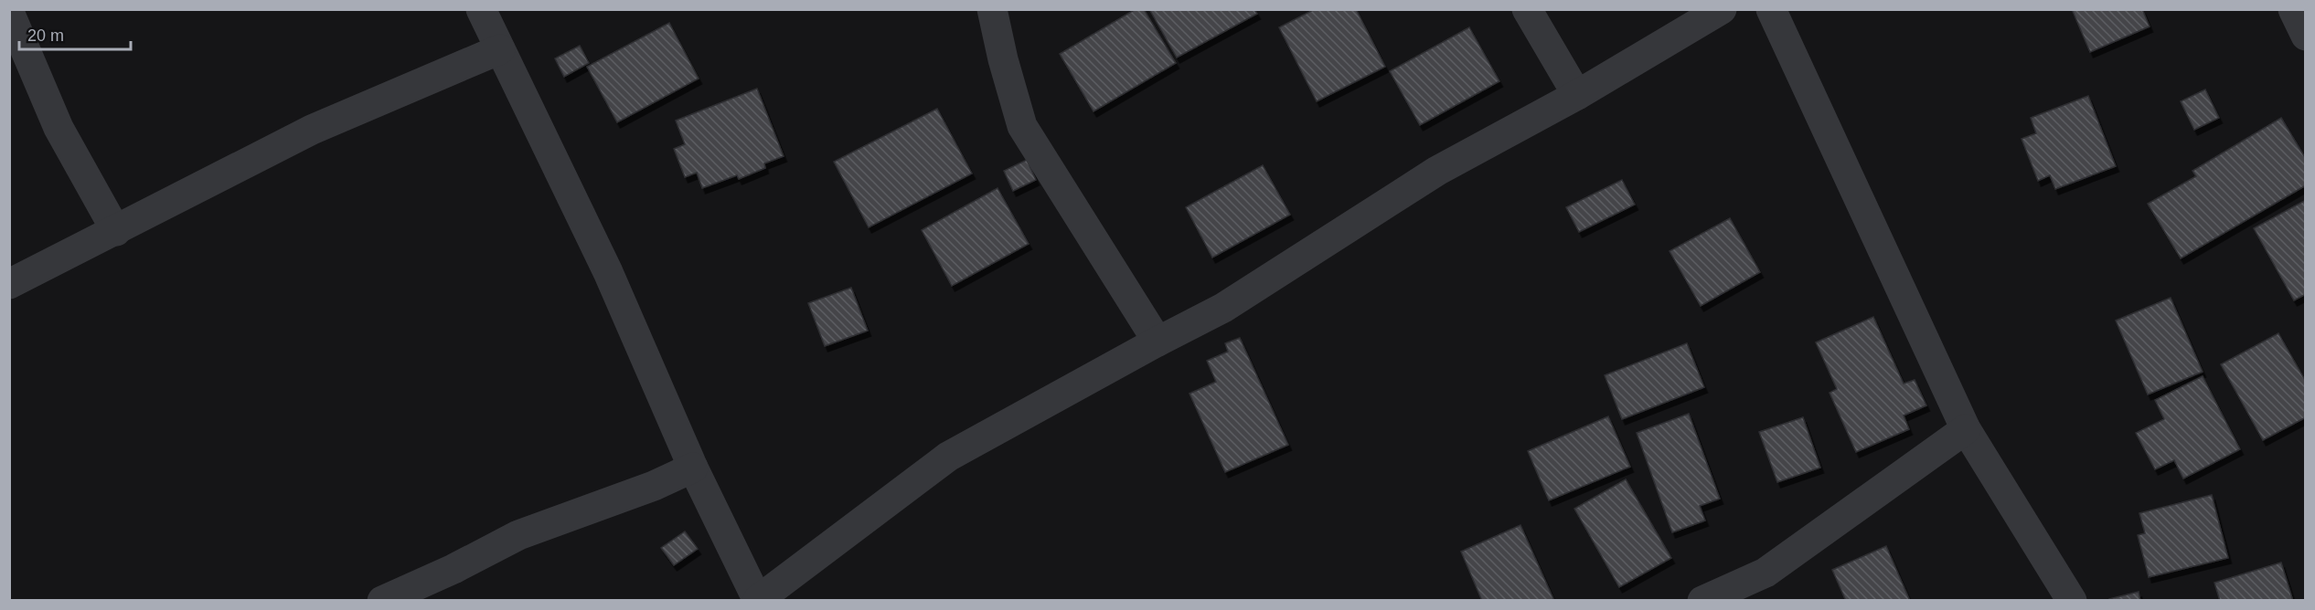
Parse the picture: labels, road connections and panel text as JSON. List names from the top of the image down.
{
  "scale_bar": "20 m"
}
